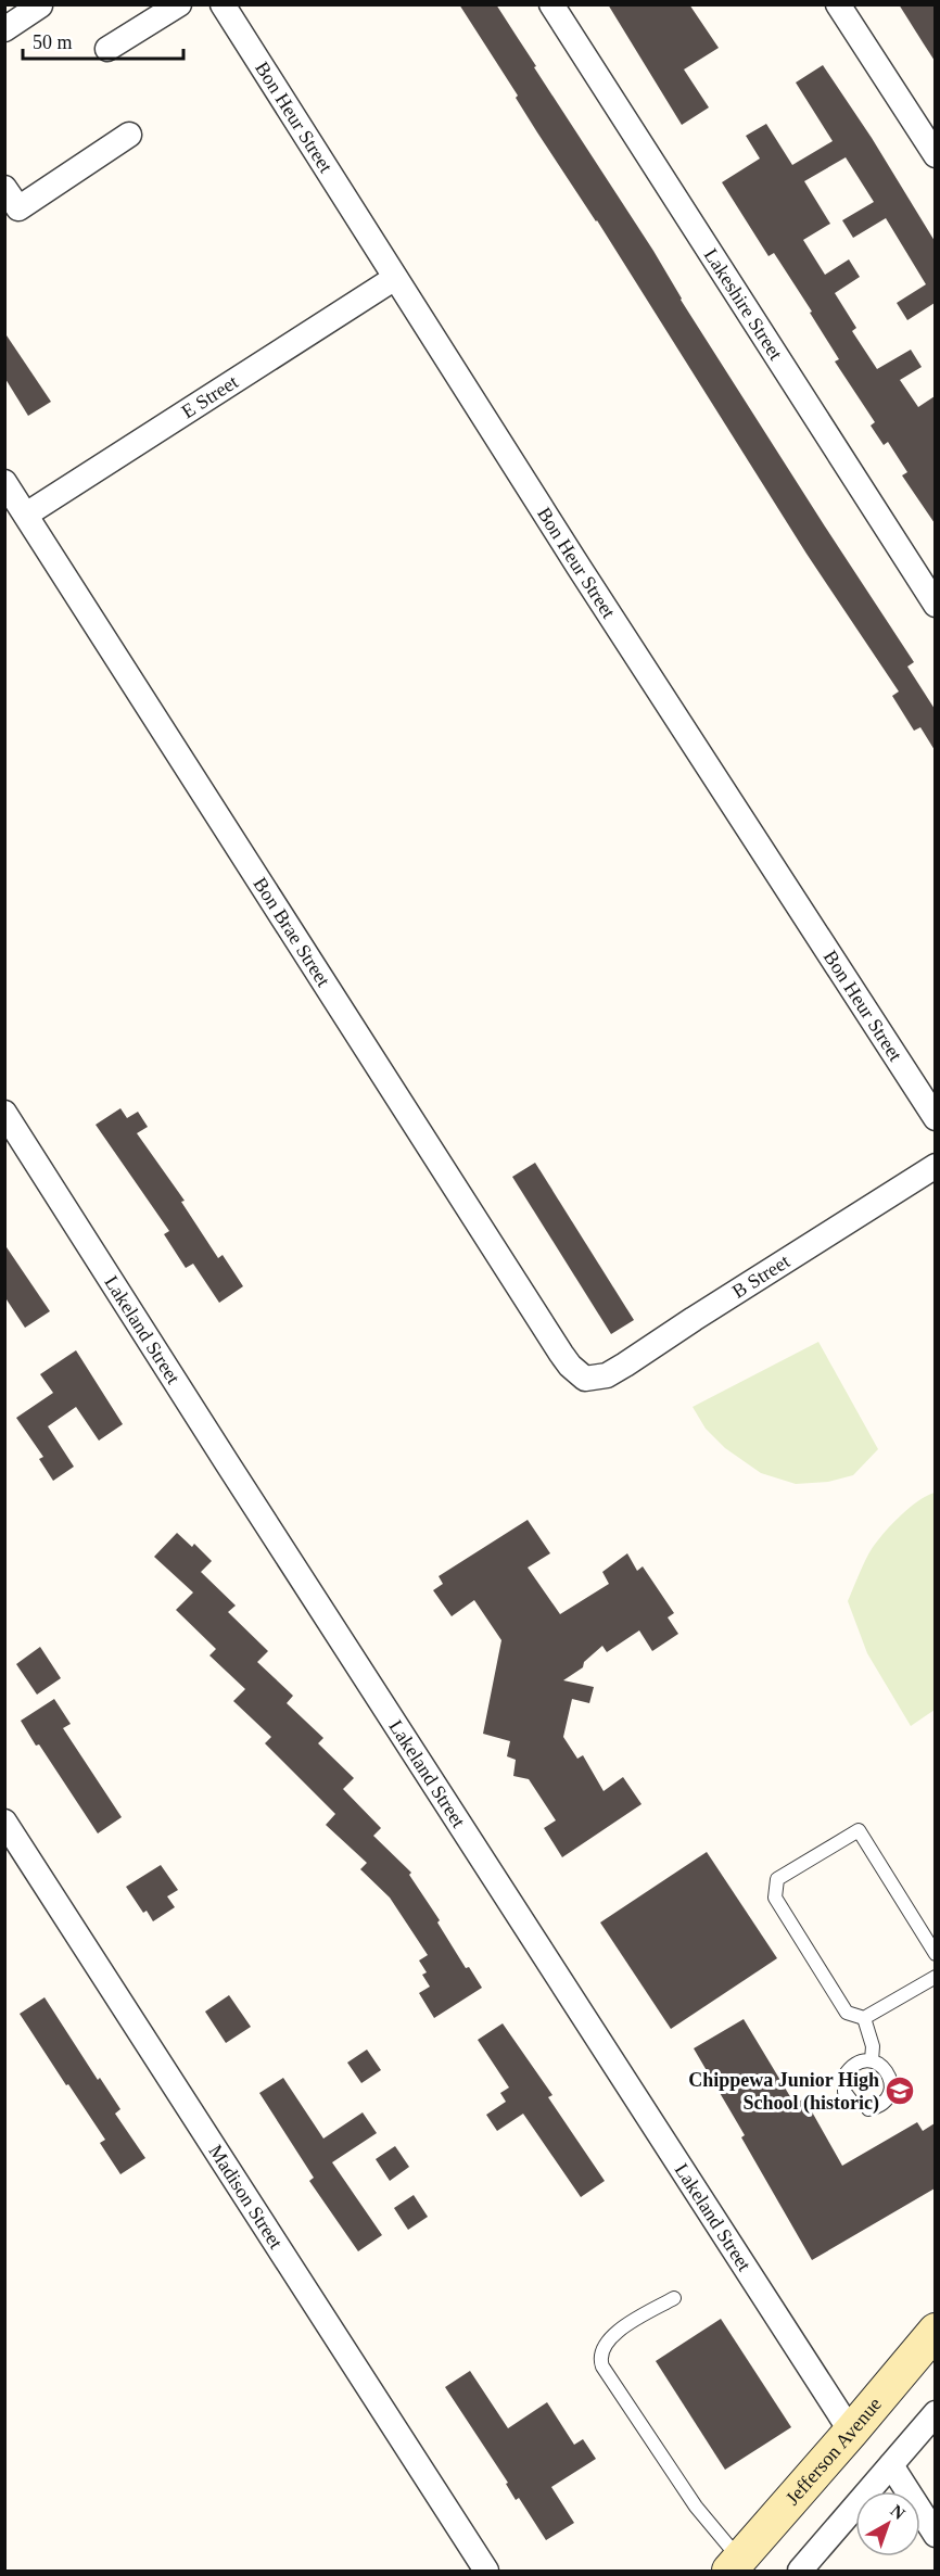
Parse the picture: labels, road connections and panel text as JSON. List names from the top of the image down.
{
  "streets": {
    "main road": ["Jefferson Avenue"],
    "street": [
      "Bon Heur Street",
      "Lakeshire Street",
      "E Street",
      "Bon Brae Street",
      "B Street",
      "Lakeland Street",
      "Madison Street"
    ]
  },
  "crossings": [
    ["Bon Heur Street", "E Street"],
    ["E Street", "Bon Brae Street"],
    ["Bon Brae Street", "B Street"],
    ["Lakeland Street", "Jefferson Avenue"]
  ],
  "places": {
    "school or university": ["Chippewa Junior High School (historic)"]
  },
  "scale_bar": "50 m",
  "north": "top right"
}
